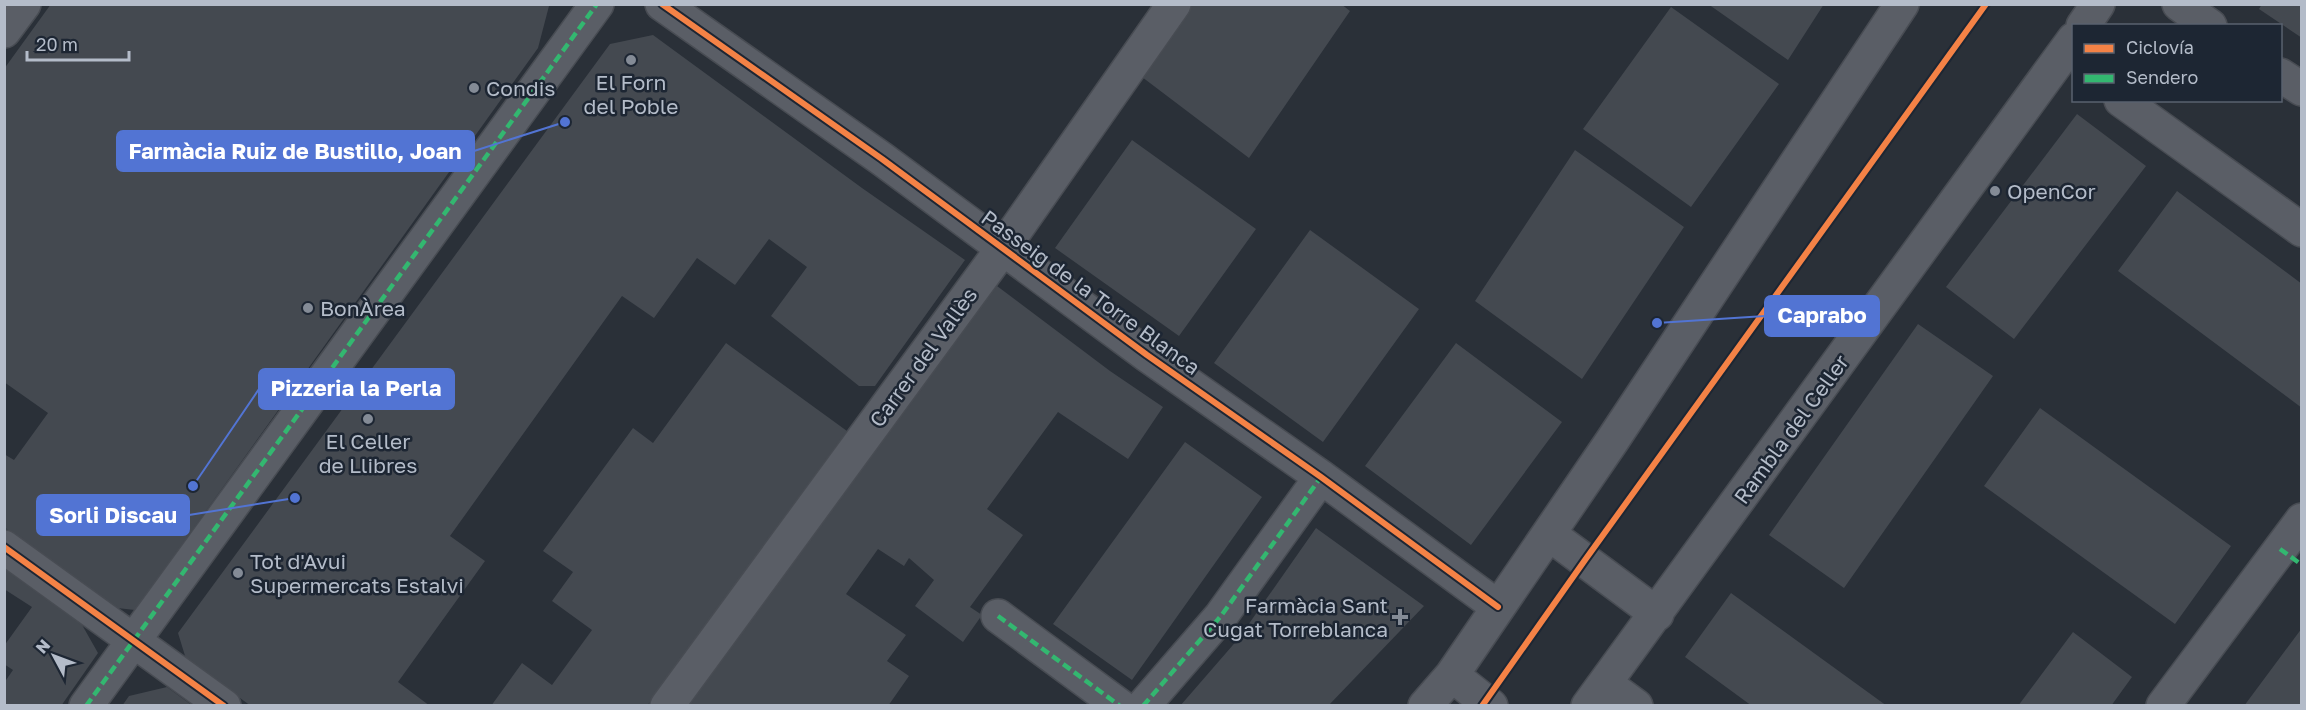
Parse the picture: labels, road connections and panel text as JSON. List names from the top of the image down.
{
  "streets": {
    "street": ["Passeig de la Torre Blanca", "Carrer del Vallès", "Rambla del Celler"]
  },
  "crossings": [
    ["Passeig de la Torre Blanca", "Carrer del Vallès"]
  ],
  "places": {
    "other": [
      "El Forn del Poble",
      "Condis",
      "Farmàcia Ruiz de Bustillo, Joan",
      "OpenCor",
      "BonÀrea",
      "Caprabo",
      "El Celler de Llibres",
      "Pizzeria la Perla",
      "Sorli Discau",
      "Tot d'Avui Supermercats Estalvi"
    ],
    "health": ["Farmàcia Sant Cugat Torreblanca"]
  },
  "legend": ["Ciclovía", "Sendero"],
  "scale_bar": "20 m",
  "north": "top left"
}
